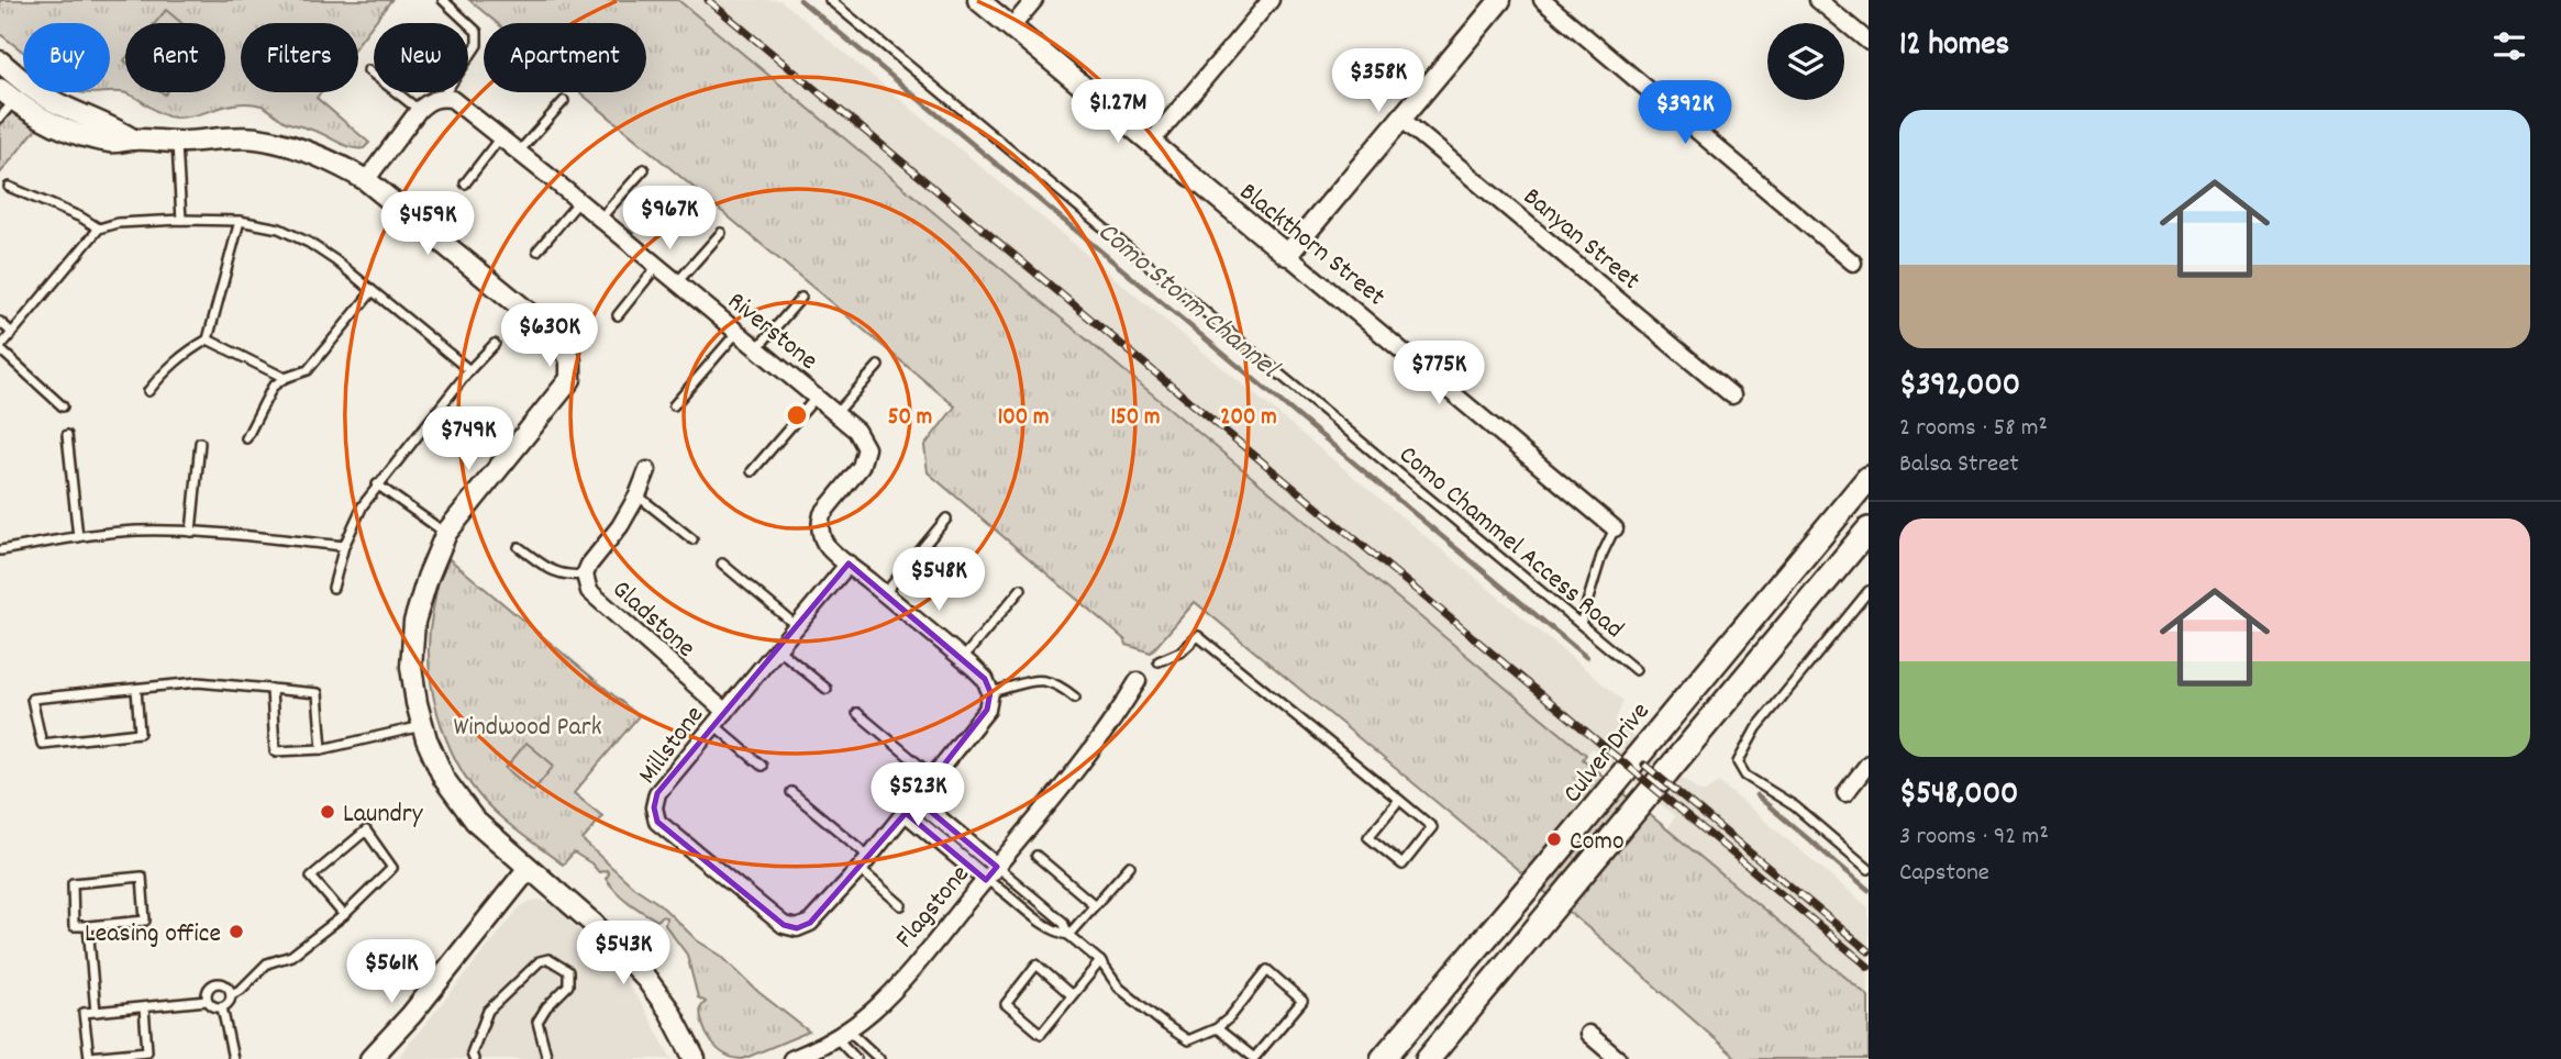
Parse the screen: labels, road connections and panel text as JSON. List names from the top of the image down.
{
  "streets": {
    "main road": ["Culver Drive"],
    "street": [
      "Banyan Street",
      "Blackthorn Street",
      "Riverstone",
      "Gladstone",
      "Millstone",
      "Flagstone"
    ],
    "lane": ["Como Chammel Access Road"]
  },
  "crossings": [
    ["Riverstone", "Millstone"],
    ["Gladstone", "Millstone"]
  ],
  "water": ["Como Storm Channel"],
  "parks": ["Windwood Park"],
  "places": ["Laundry", "Como", "Leasing office"],
  "page": {
    "heading": "12 homes",
    "chip": [
      "Buy",
      "Rent",
      "Filters",
      "New",
      "Apartment"
    ],
    "price": [
      "$358K",
      "$1.27M",
      "$392K",
      "$967K",
      "$459K",
      "$630K",
      "$775K",
      "$749K",
      "$548K",
      "$523K",
      "$543K",
      "$561K"
    ],
    "list": [
      {
        "name": "$392,000",
        "note": "2 rooms · 58 m² · Balsa Street"
      },
      {
        "name": "$548,000",
        "note": "3 rooms · 92 m² · Capstone"
      }
    ]
  },
  "rings": [
    "50 m",
    "100 m",
    "150 m",
    "200 m"
  ]
}
